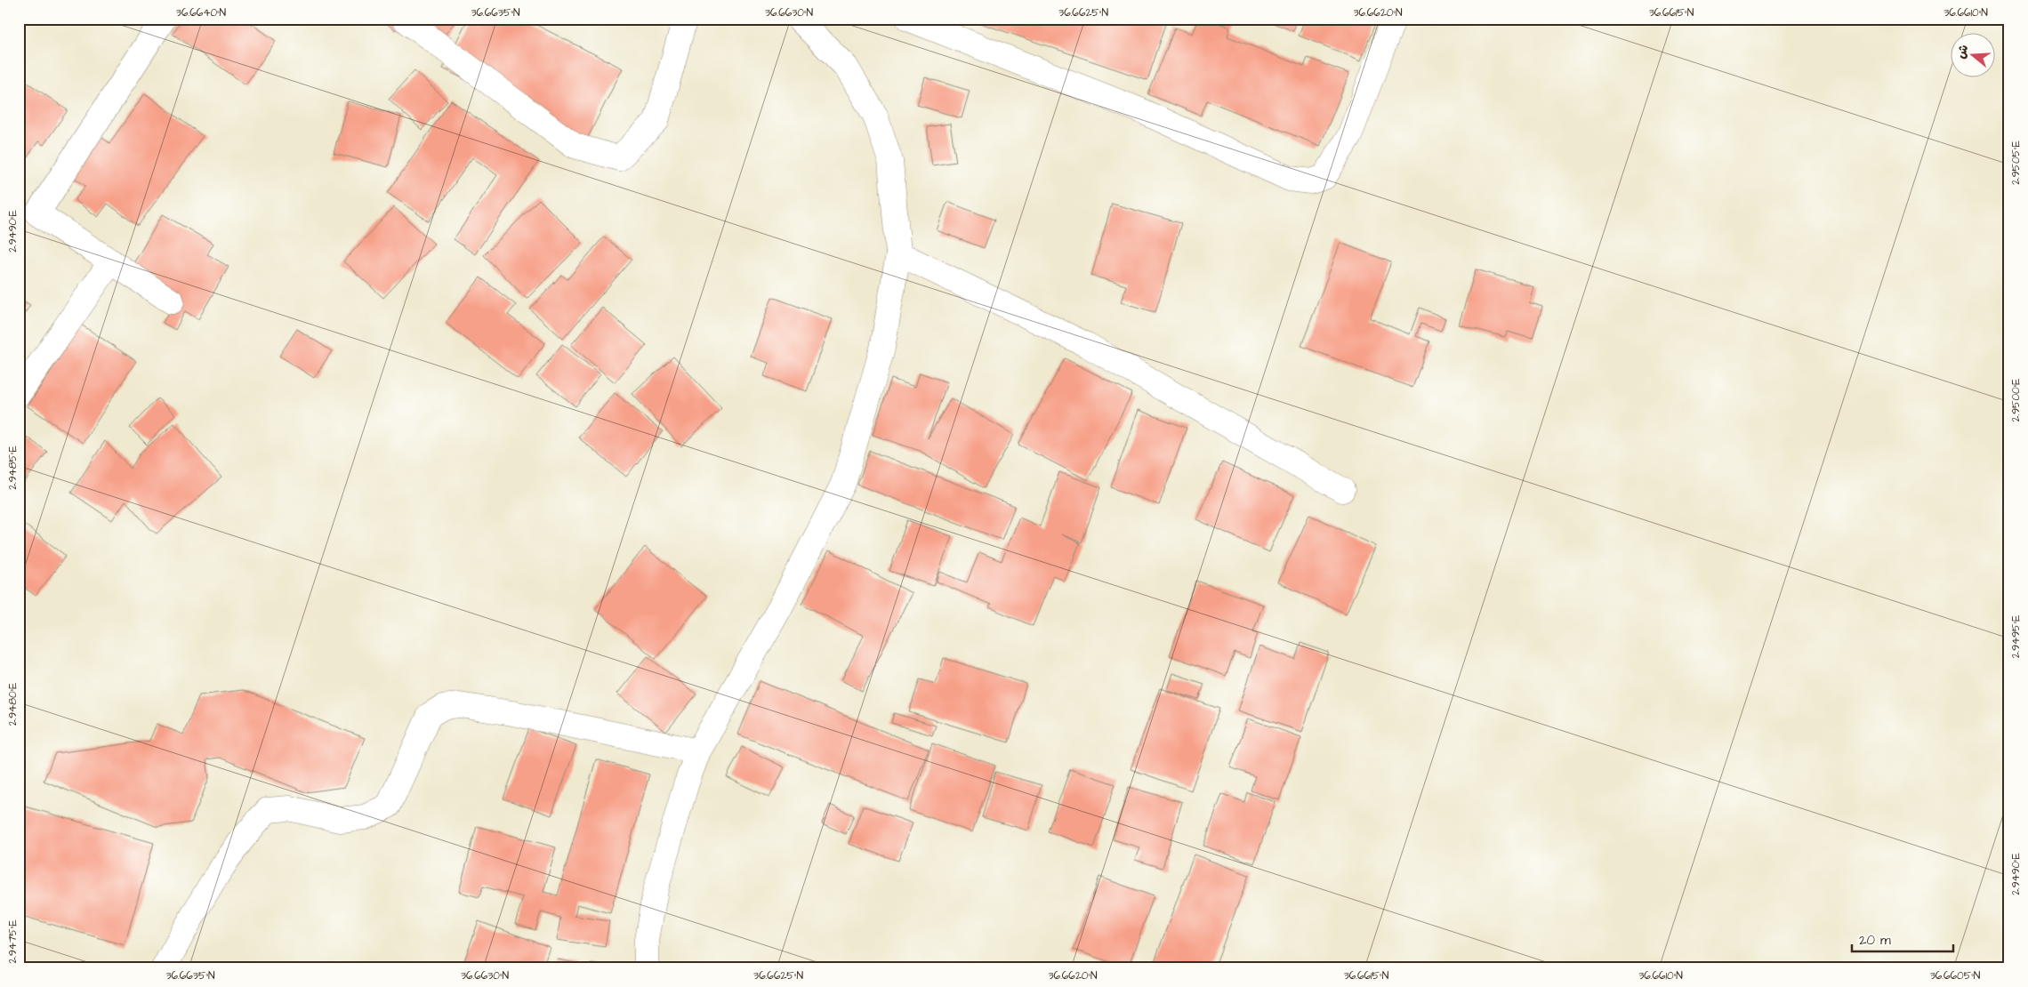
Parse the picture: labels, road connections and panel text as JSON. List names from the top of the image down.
{
  "scale_bar": "20 m",
  "north": "left",
  "coordinates": [
    "36.6640°N",
    "36.6635°N",
    "36.6630°N",
    "36.6625°N",
    "36.6620°N",
    "36.6615°N",
    "36.6610°N",
    "2.9505°E",
    "2.9490°E",
    "2.9500°E",
    "2.9485°E",
    "2.9495°E",
    "2.9480°E",
    "2.9475°E",
    "36.6605°N"
  ]
}
